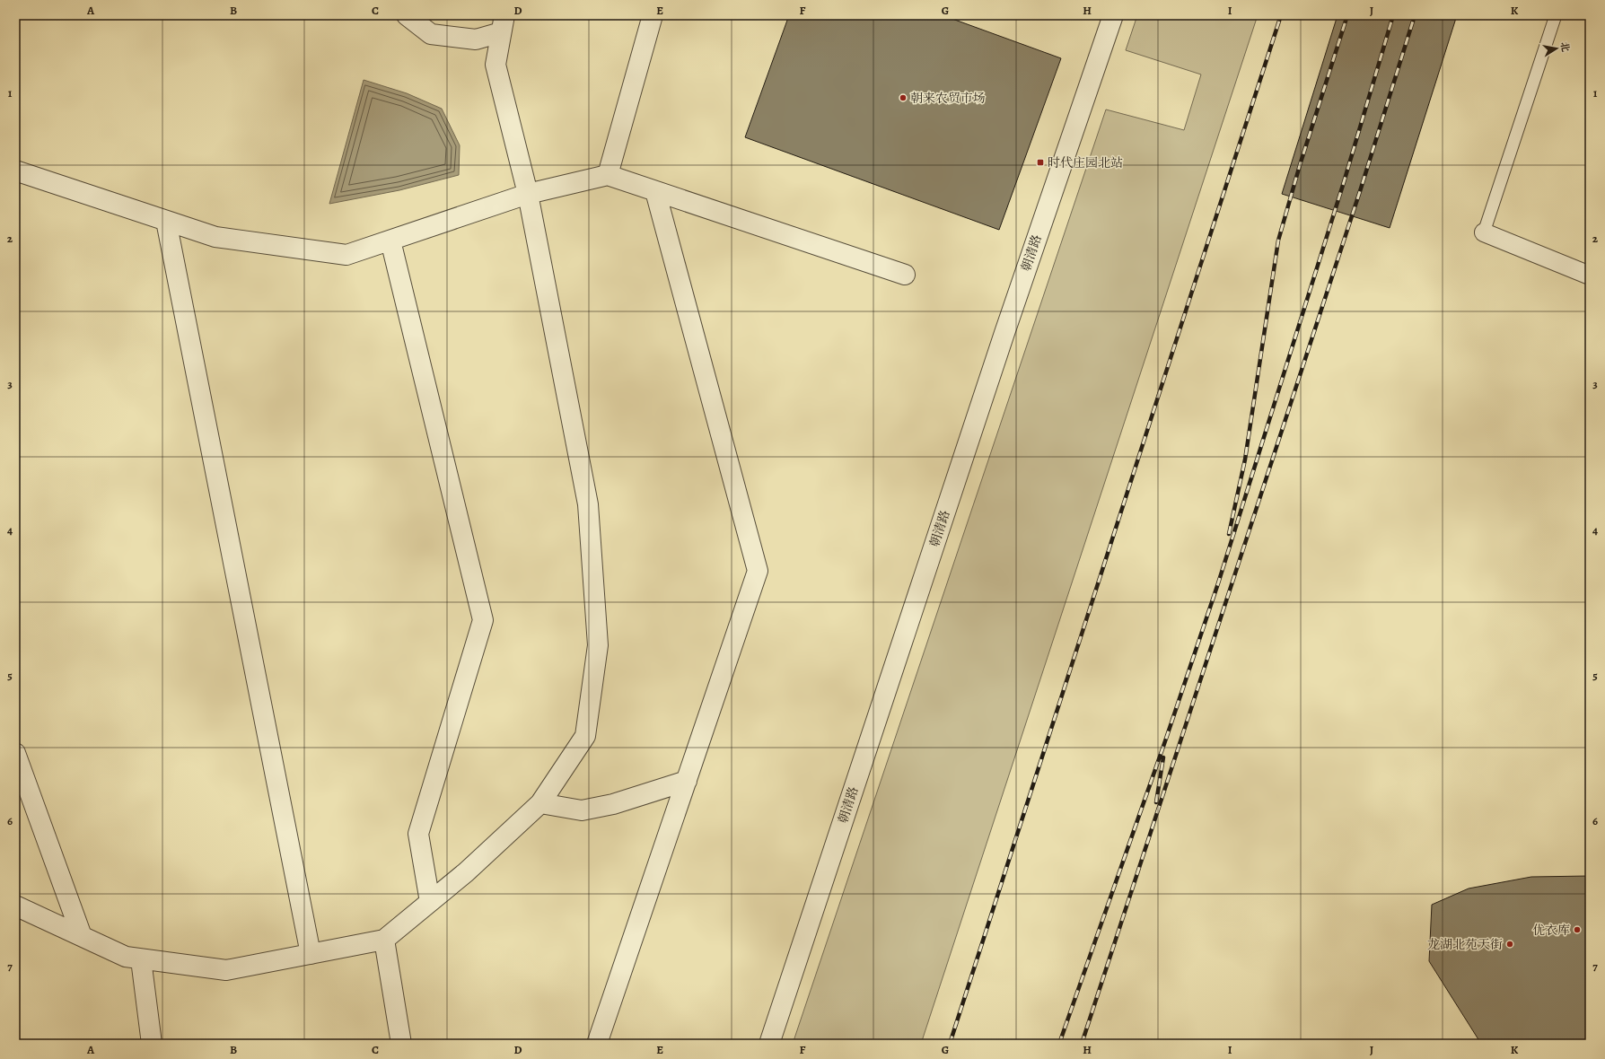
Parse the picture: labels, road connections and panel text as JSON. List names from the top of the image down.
{
  "streets": {
    "street": ["朝清路"]
  },
  "places": {
    "other": ["朝来农贸市场", "优衣库", "龙湖北苑天街"],
    "transit": ["时代庄园北站"]
  },
  "north": "right",
  "grid": {
    "columns": [
      "A",
      "B",
      "C",
      "D",
      "E",
      "F",
      "G",
      "H",
      "I",
      "J",
      "K"
    ],
    "rows": [
      "1",
      "2",
      "3",
      "4",
      "5",
      "6",
      "7"
    ]
  }
}
